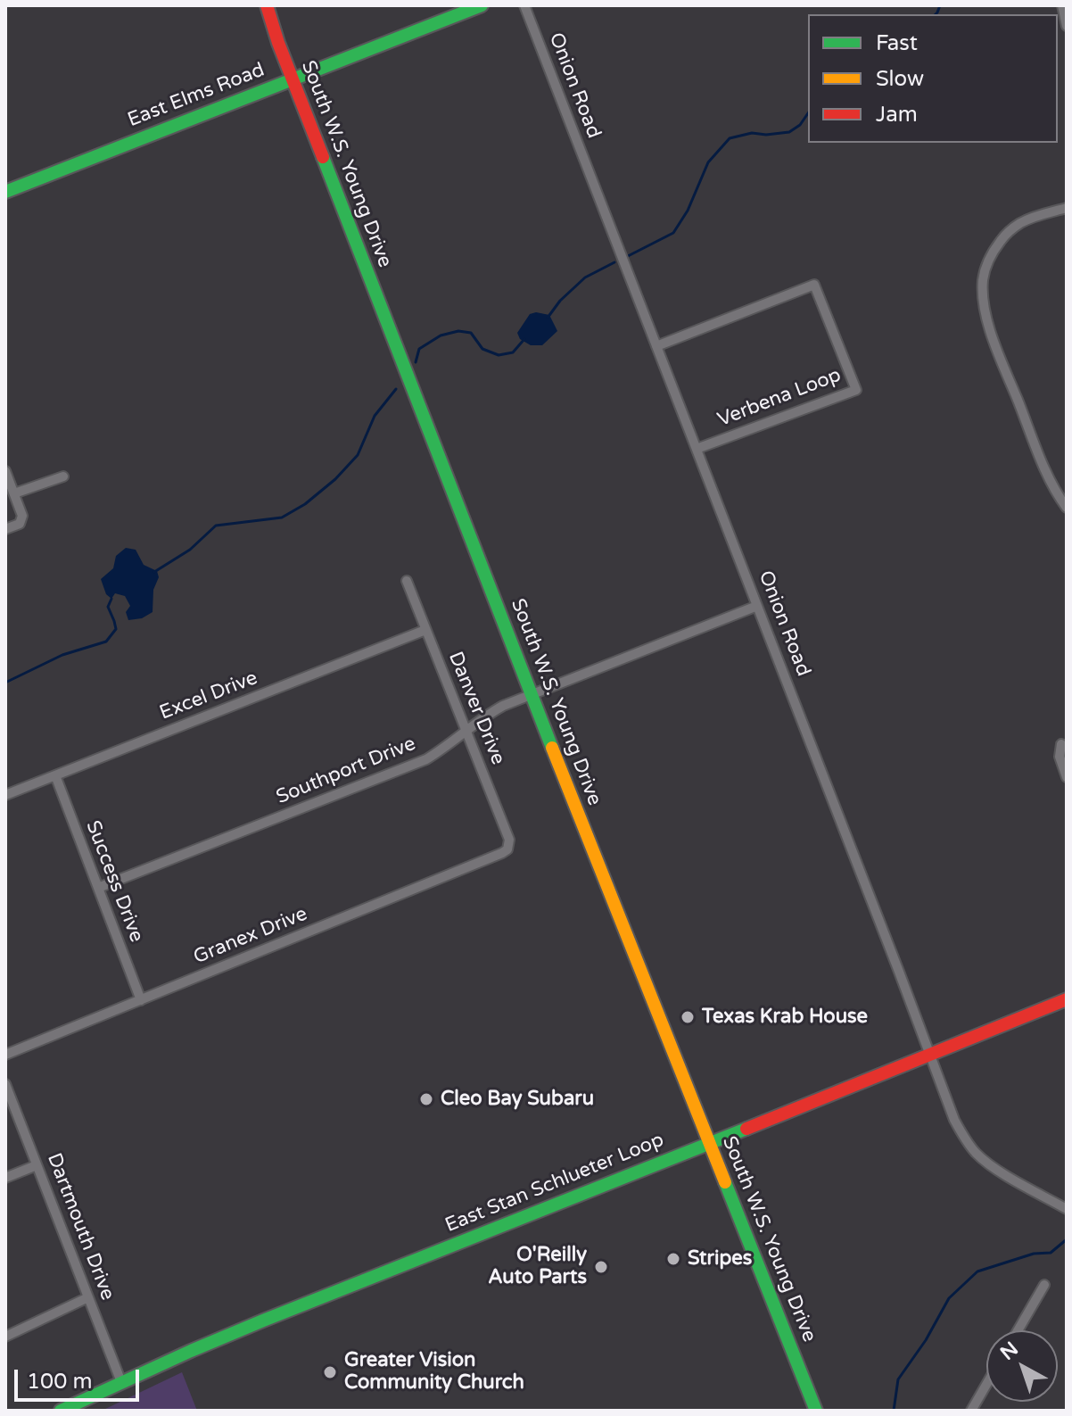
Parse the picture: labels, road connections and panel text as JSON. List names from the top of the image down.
{
  "streets": {
    "main road": ["East Elms Road", "South W.S. Young Drive", "East Stan Schlueter Loop"],
    "street": [
      "Onion Road",
      "Verbena Loop",
      "Excel Drive",
      "Danver Drive",
      "Southport Drive",
      "Success Drive",
      "Granex Drive",
      "Dartmouth Drive"
    ]
  },
  "crossings": [
    ["Onion Road", "Verbena Loop"],
    ["Onion Road", "Southport Drive"],
    ["Onion Road", "East Stan Schlueter Loop"],
    ["East Elms Road", "South W.S. Young Drive"],
    ["South W.S. Young Drive", "Southport Drive"],
    ["South W.S. Young Drive", "East Stan Schlueter Loop"],
    ["Excel Drive", "Danver Drive"],
    ["Excel Drive", "Success Drive"],
    ["Danver Drive", "Southport Drive"],
    ["Danver Drive", "Granex Drive"],
    ["Southport Drive", "Success Drive"],
    ["Success Drive", "Granex Drive"],
    ["East Stan Schlueter Loop", "Dartmouth Drive"]
  ],
  "places": [
    "Texas Krab House",
    "Cleo Bay Subaru",
    "Stripes",
    "O'Reilly Auto Parts",
    "Greater Vision Community Church"
  ],
  "legend": ["Fast", "Slow", "Jam"],
  "scale_bar": "100 m",
  "north": "top left"
}
